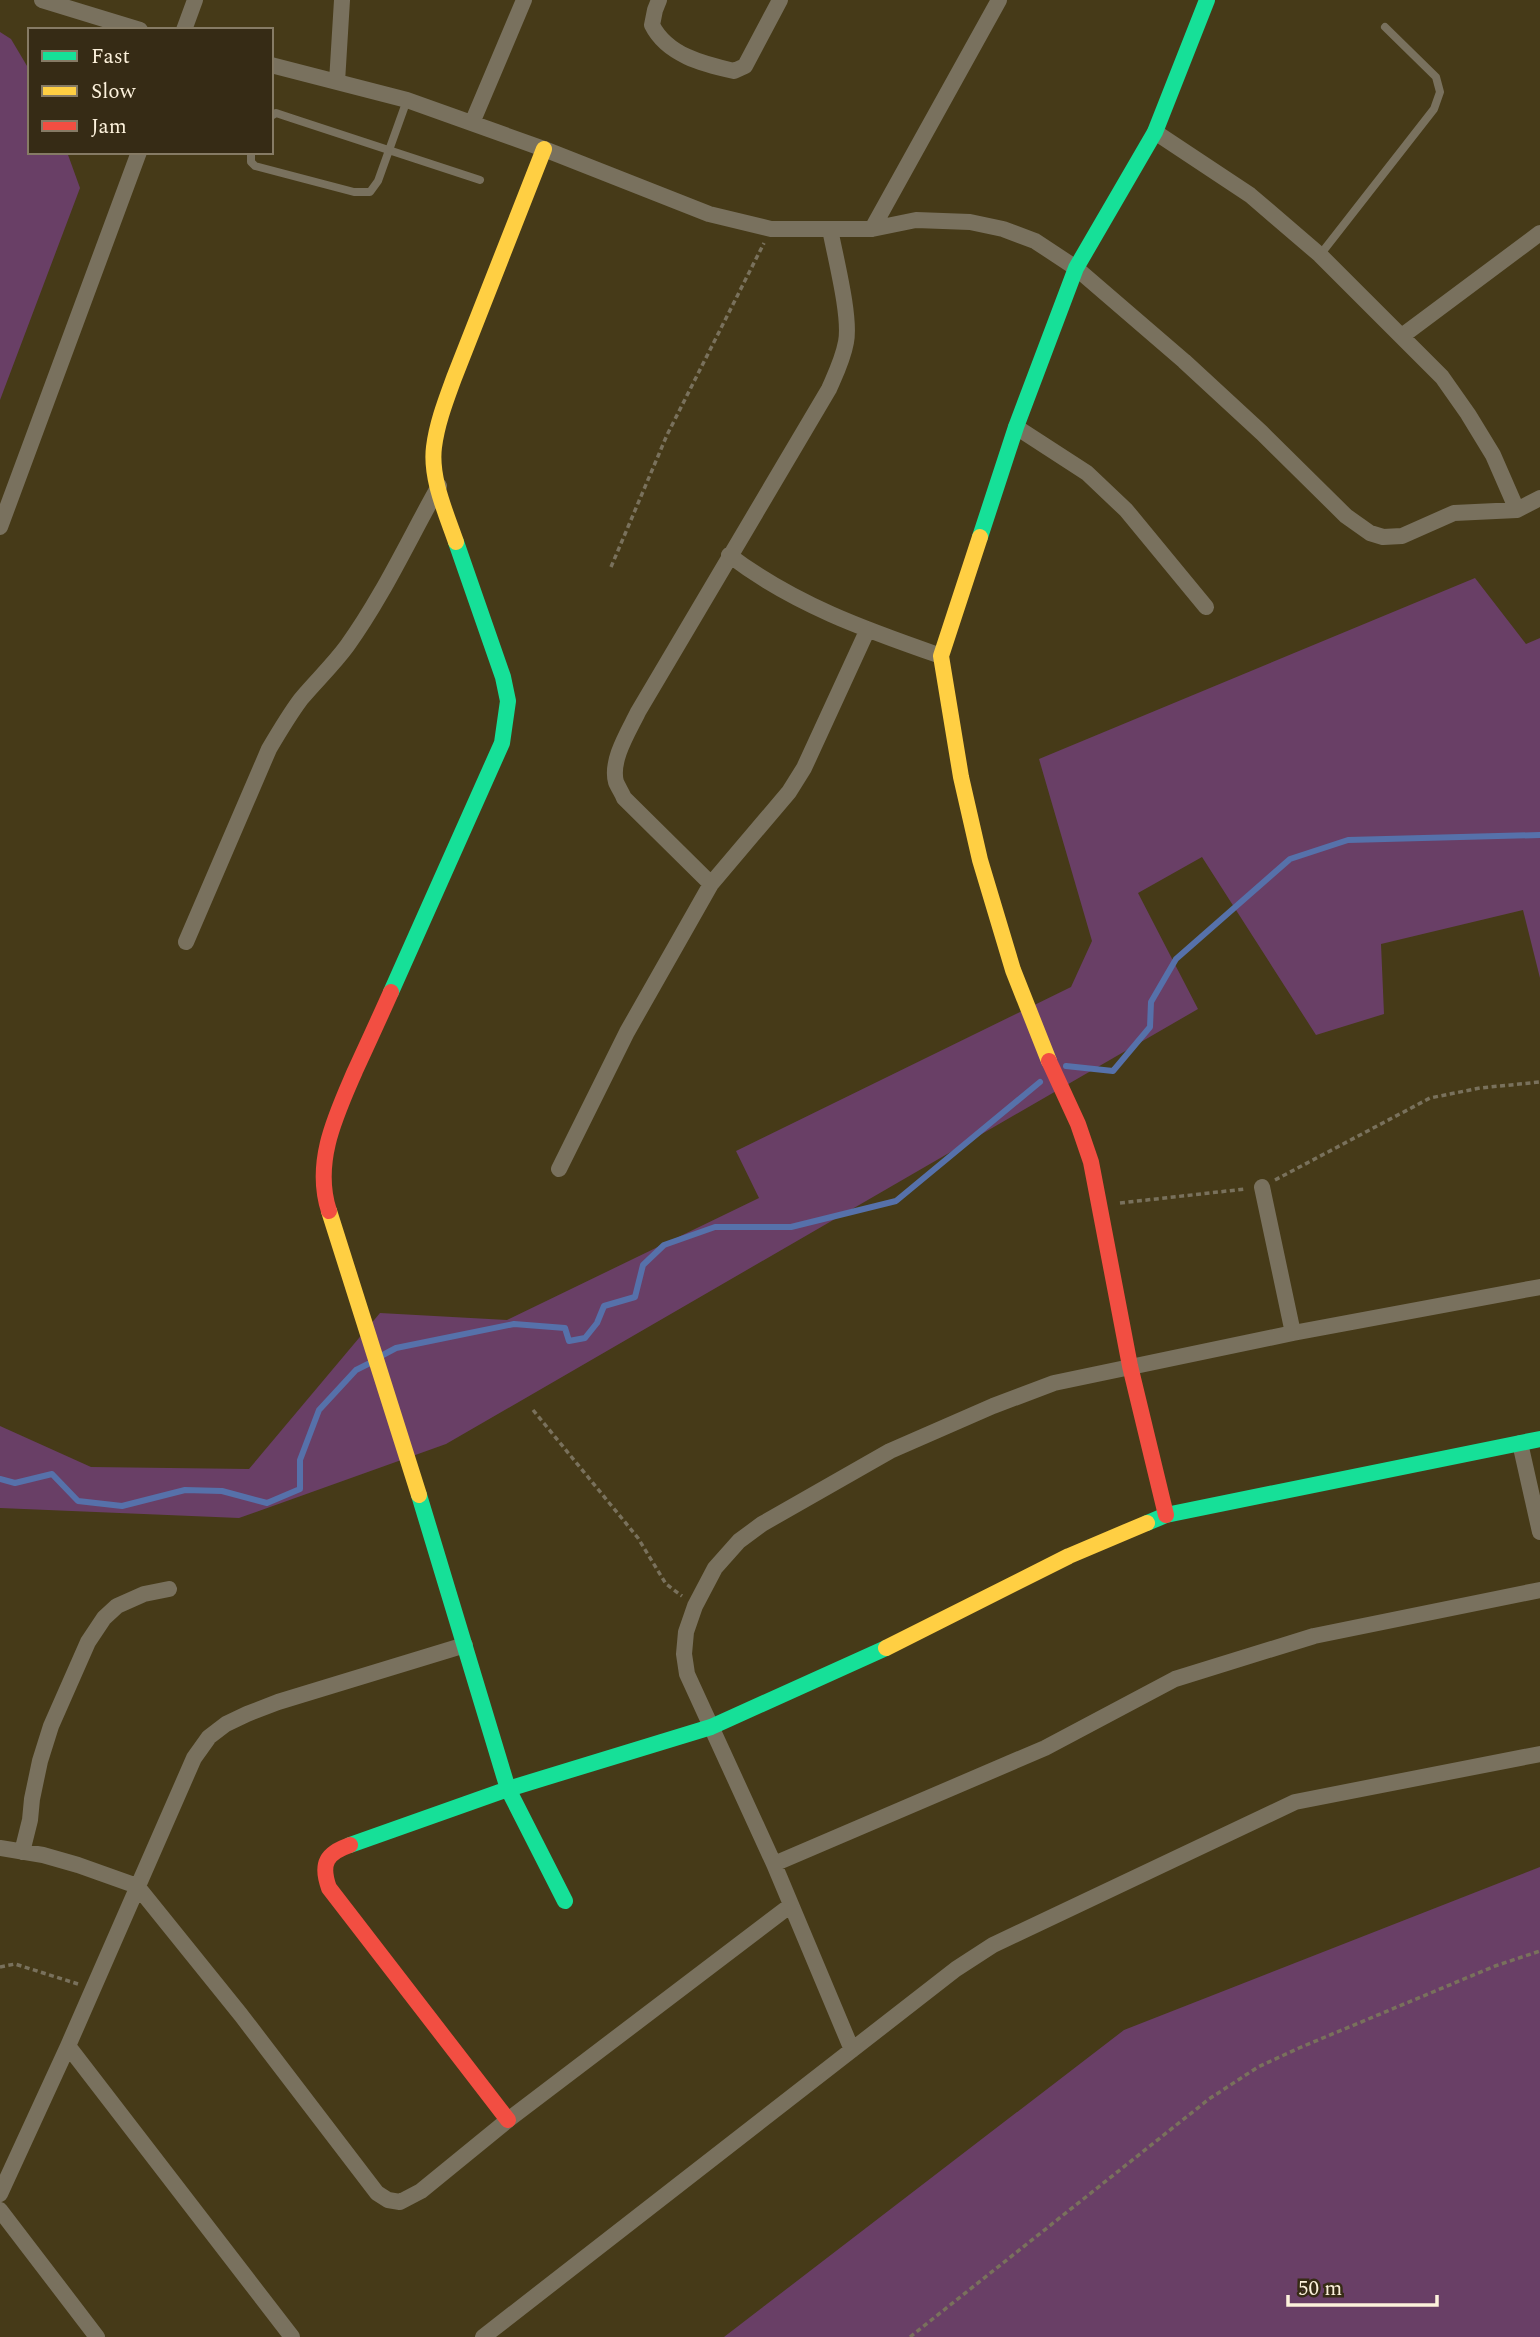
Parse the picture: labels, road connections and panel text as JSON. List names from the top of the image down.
{
  "legend": ["Fast", "Slow", "Jam"],
  "scale_bar": "50 m"
}
